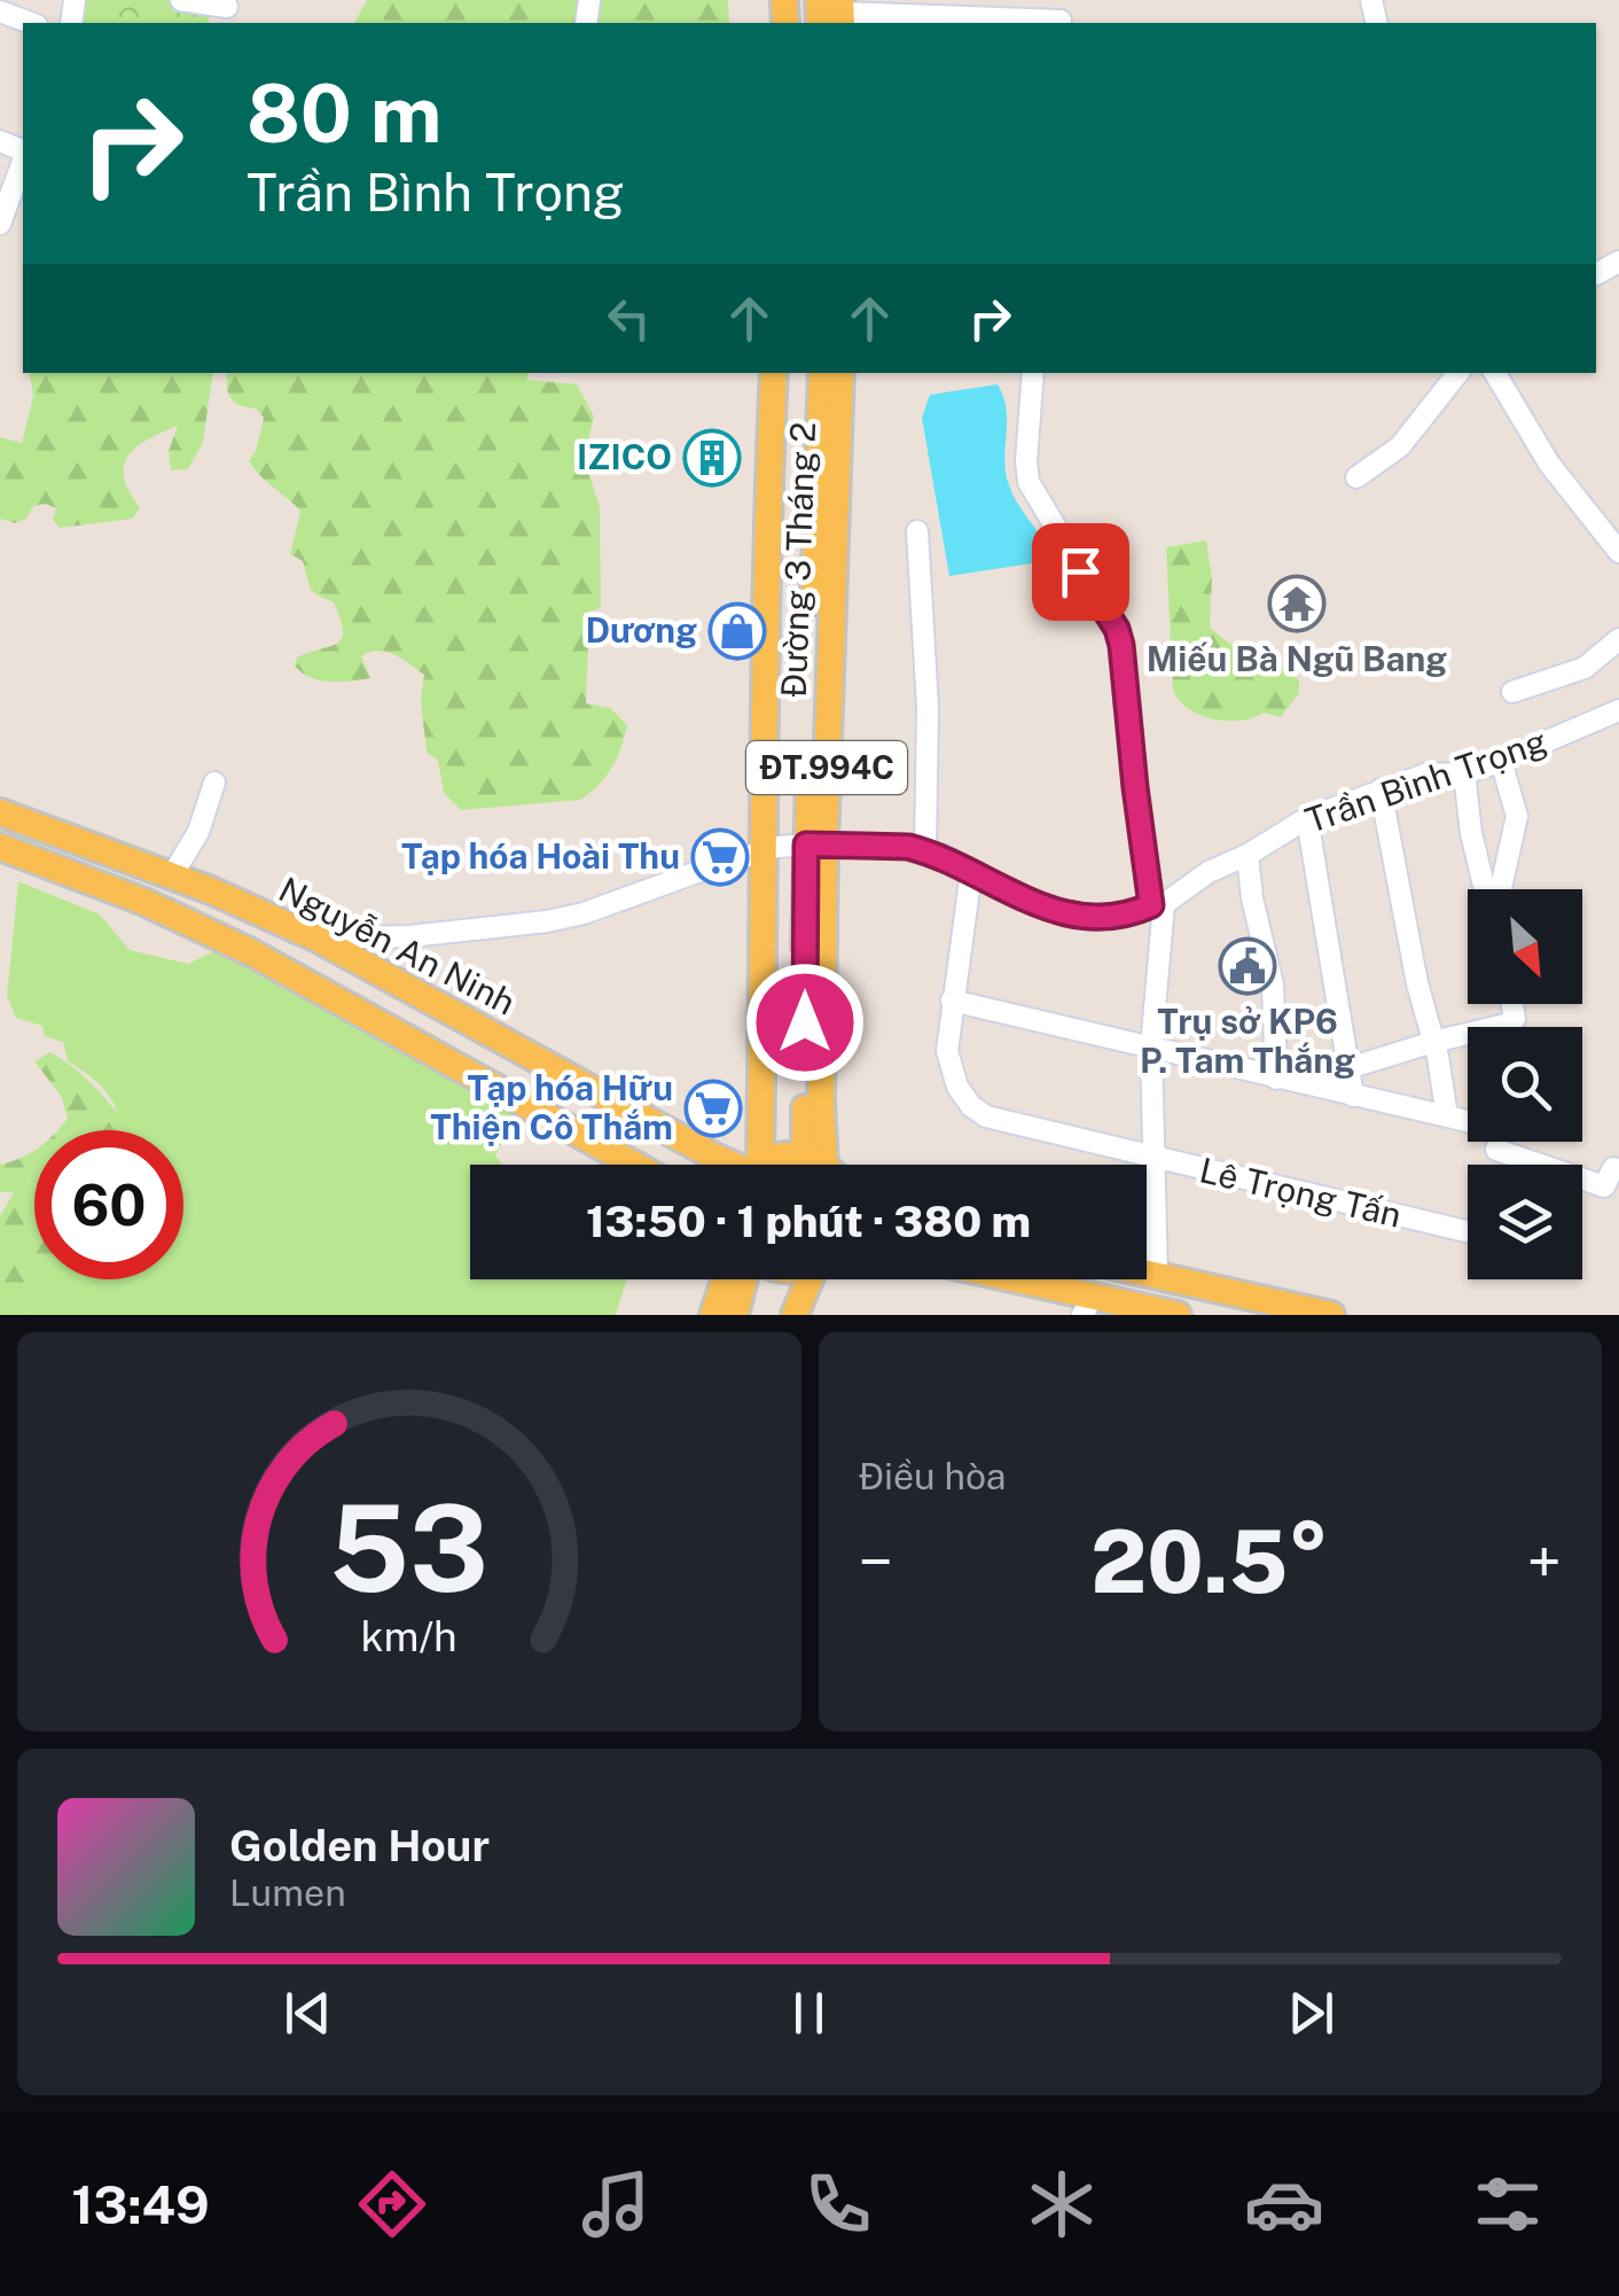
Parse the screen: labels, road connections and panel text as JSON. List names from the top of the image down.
{
  "streets": {
    "main road": ["Đường 3 Tháng 2", "ĐT.994C", "Nguyễn An Ninh"],
    "street": ["Trần Bình Trọng", "Lê Trọng Tấn"]
  },
  "crossings": [
    ["Đường 3 Tháng 2", "Trần Bình Trọng"],
    ["Trần Bình Trọng", "Nguyễn An Ninh"],
    ["Trần Bình Trọng", "Lê Trọng Tấn"]
  ],
  "places": {
    "building": ["IZICO"],
    "temple": ["Miếu Bà Ngũ Bang"],
    "shop": ["Dương"],
    "supermarket": ["Tạp hóa Hoài Thu", "Tạp hóa Hữu Thiện Cô Thắm"],
    "public building": ["Trụ sở KP6 P. Tam Thắng"]
  },
  "north": "bottom right",
  "page": {
    "turn": ["80 m", "Trần Bình Trọng"],
    "limit": "60",
    "trip": "13:50 · 1 phút · 380 m",
    "tile": "Điều hòa",
    "heat": ["−", "20.5°", "+"],
    "song": ["Golden Hour", "Lumen"],
    "tabs": "13:49",
    "gauge": ["53", "km/h"]
  }
}
